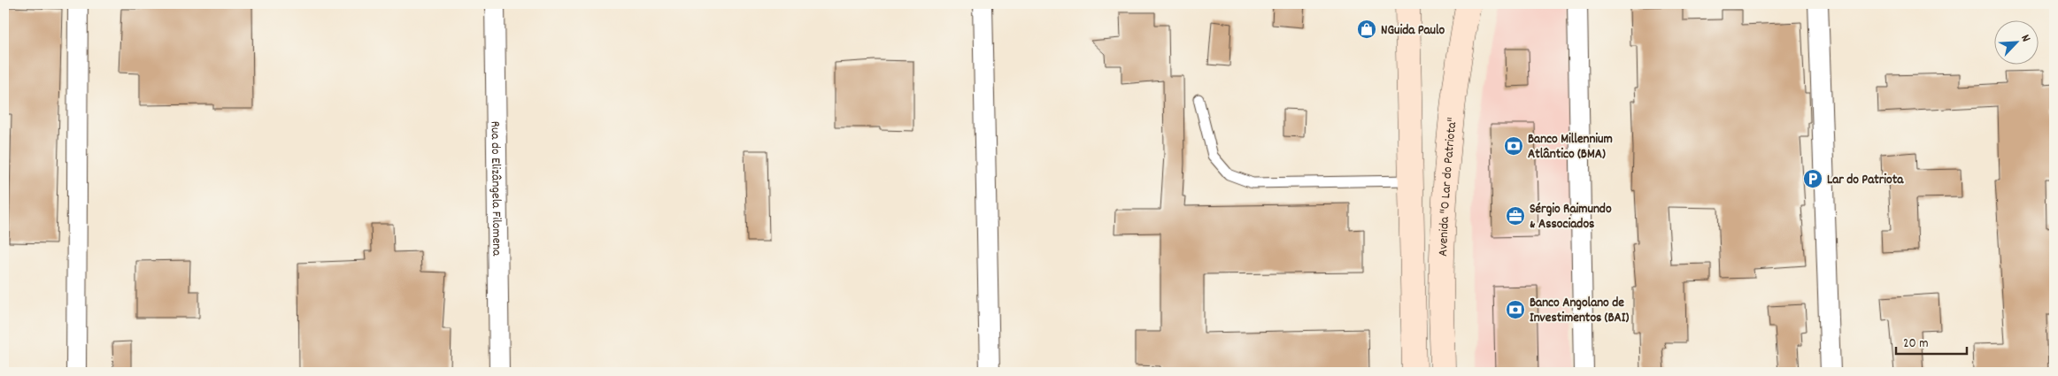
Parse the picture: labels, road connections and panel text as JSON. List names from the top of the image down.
{
  "streets": {
    "main road": ["Avenida \"O Lar do Patriota\""],
    "street": ["Rua do Elizângela Filomena"]
  },
  "places": {
    "shop": ["NGuida Paulo"],
    "bank": ["Banco Millennium Atlântico (BMA)", "Banco Angolano de Investimentos (BAI)"],
    "parking": ["Lar do Patriota"],
    "office": ["Sérgio Raimundo & Associados"]
  },
  "scale_bar": "20 m",
  "north": "top right"
}
